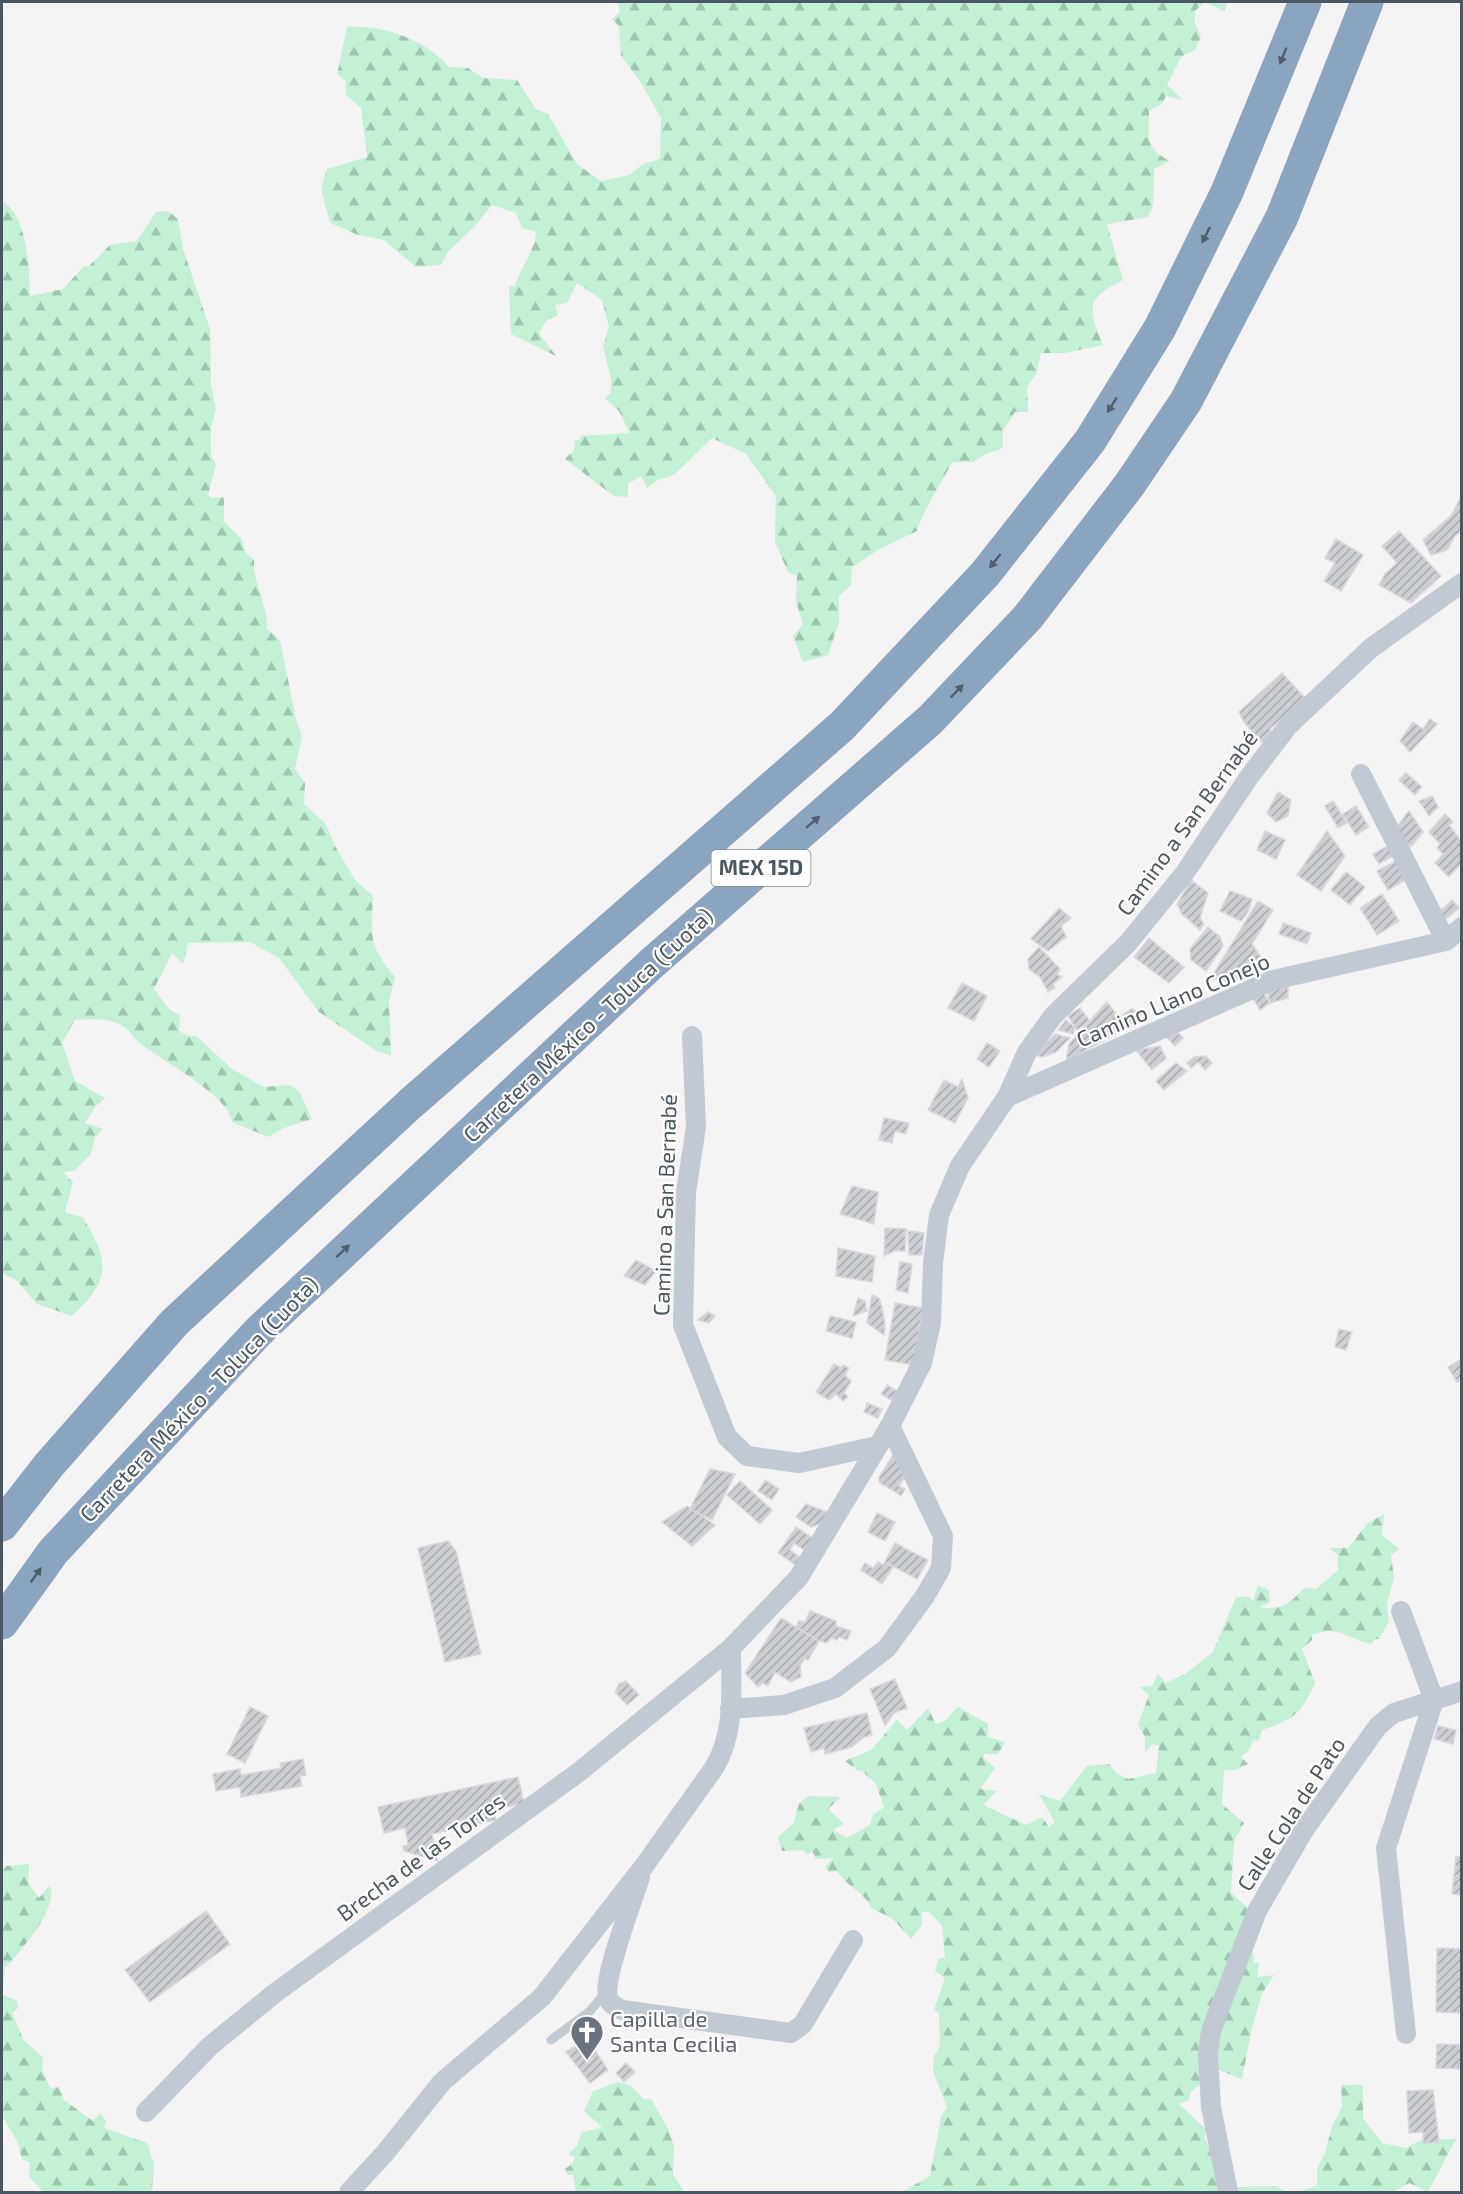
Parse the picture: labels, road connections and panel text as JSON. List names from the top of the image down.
{
  "streets": {
    "highway": ["MEX 15D", "Carretera México - Toluca (Cuota)"],
    "street": [
      "Camino a San Bernabé",
      "Camino Llano Conejo",
      "Calle Cola de Pato",
      "Brecha de las Torres"
    ]
  },
  "crossings": [
    ["Camino a San Bernabé", "Camino Llano Conejo"],
    ["Camino a San Bernabé", "Brecha de las Torres"]
  ],
  "places": {
    "church": ["Capilla de Santa Cecilia"]
  }
}
